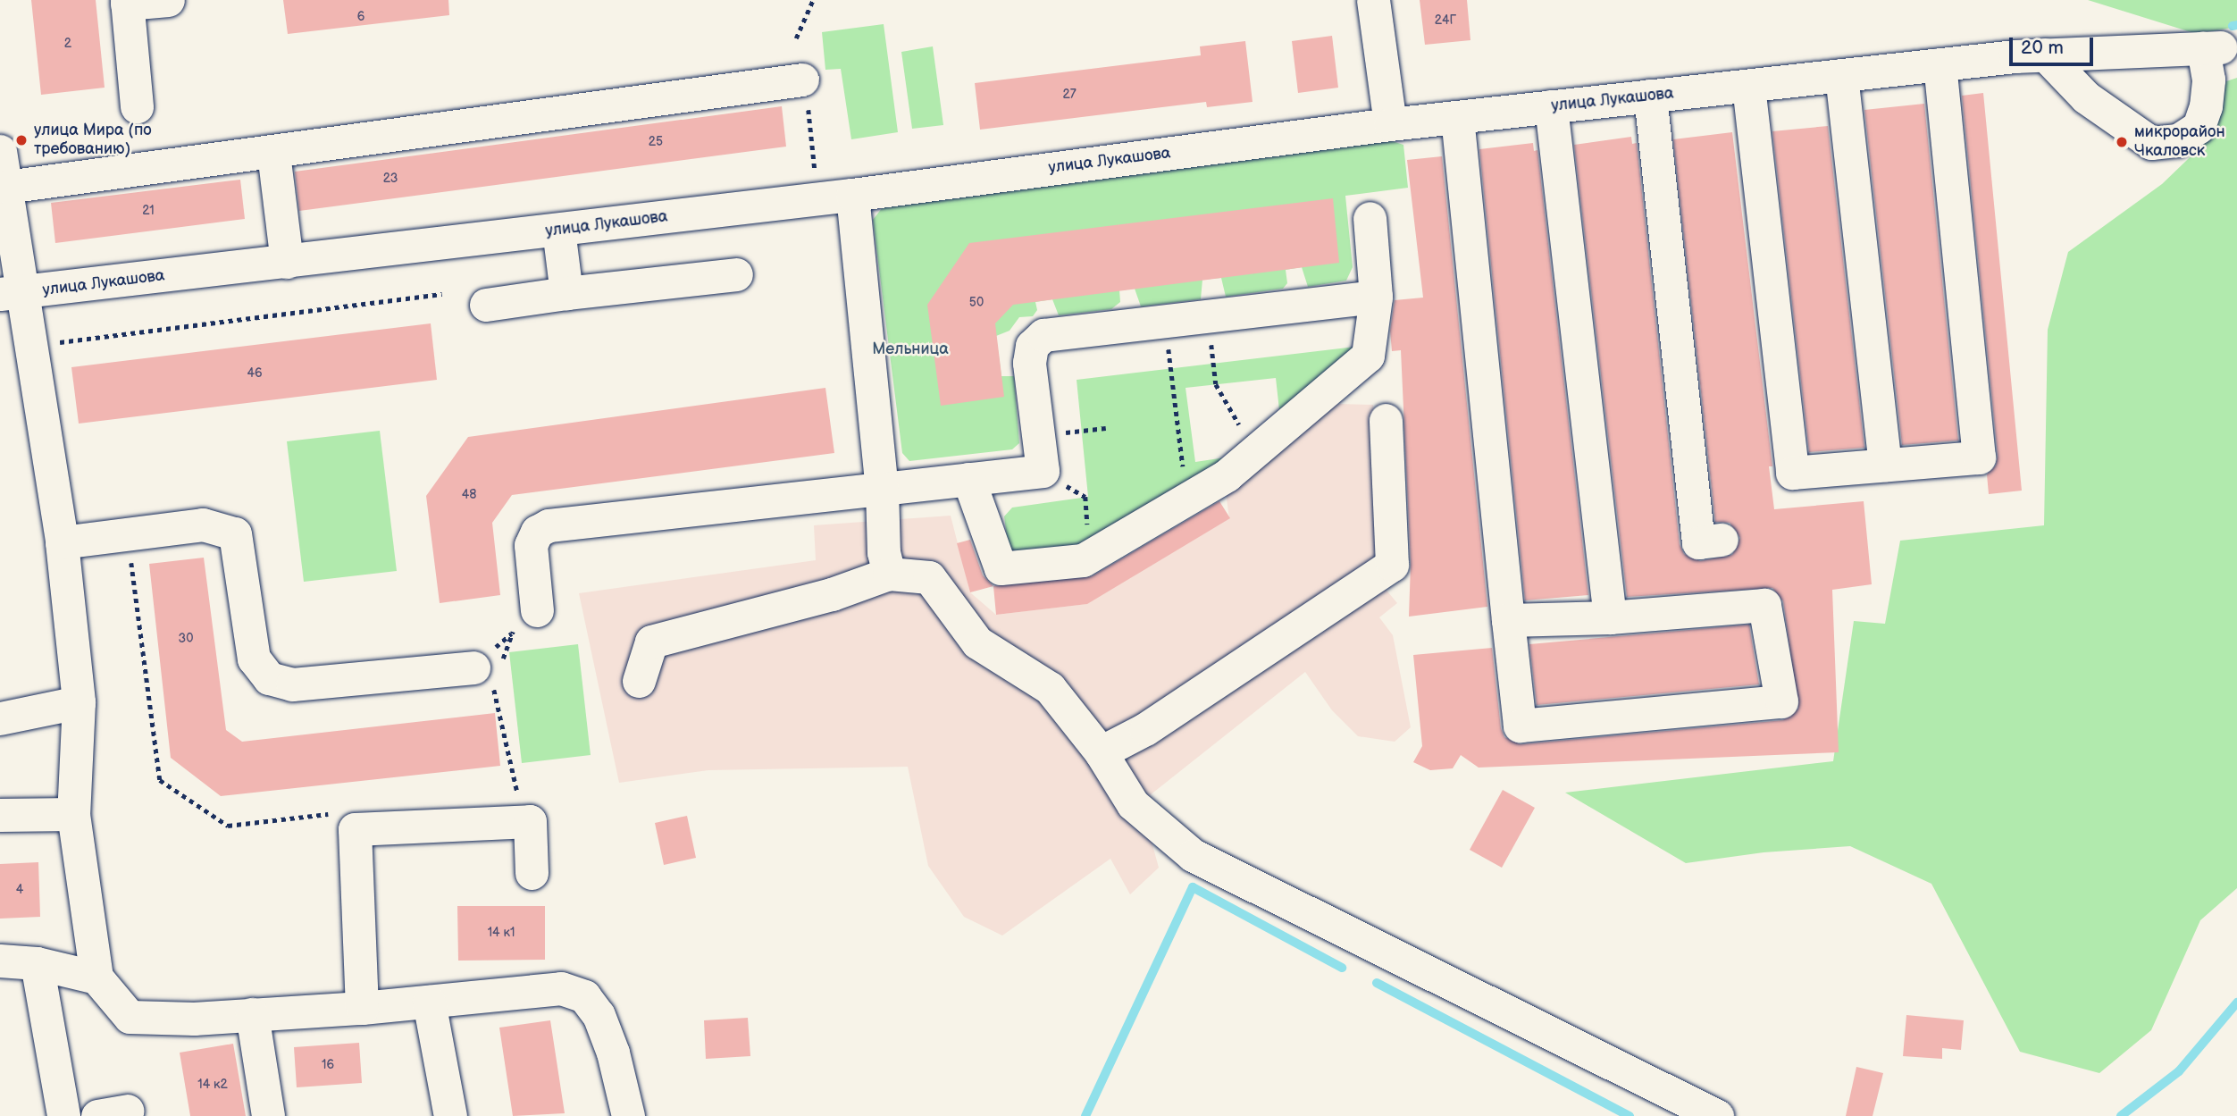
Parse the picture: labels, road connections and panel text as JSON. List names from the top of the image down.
{
  "streets": {
    "street": ["улица Лукашова"]
  },
  "parks": ["Мельница"],
  "places": ["улица Мира (по требованию)", "микрорайон Чкаловск"],
  "house_numbers": [
    "6",
    "24Г",
    "2",
    "27",
    "25",
    "23",
    "21",
    "50",
    "46",
    "48",
    "30",
    "4",
    "14 к1",
    "16",
    "14 к2"
  ],
  "scale_bar": "20 m"
}
